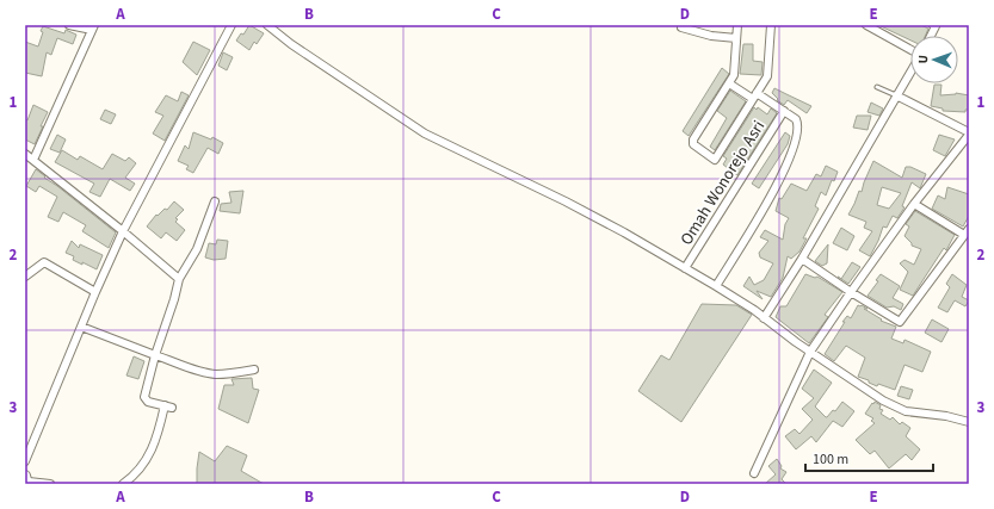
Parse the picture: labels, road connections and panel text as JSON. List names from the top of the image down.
{
  "streets": {
    "street": ["Omah Wonorejo Asri"]
  },
  "scale_bar": "100 m",
  "north": "left",
  "grid": {
    "columns": [
      "A",
      "B",
      "C",
      "D",
      "E"
    ],
    "rows": ["1", "2", "3"]
  }
}
